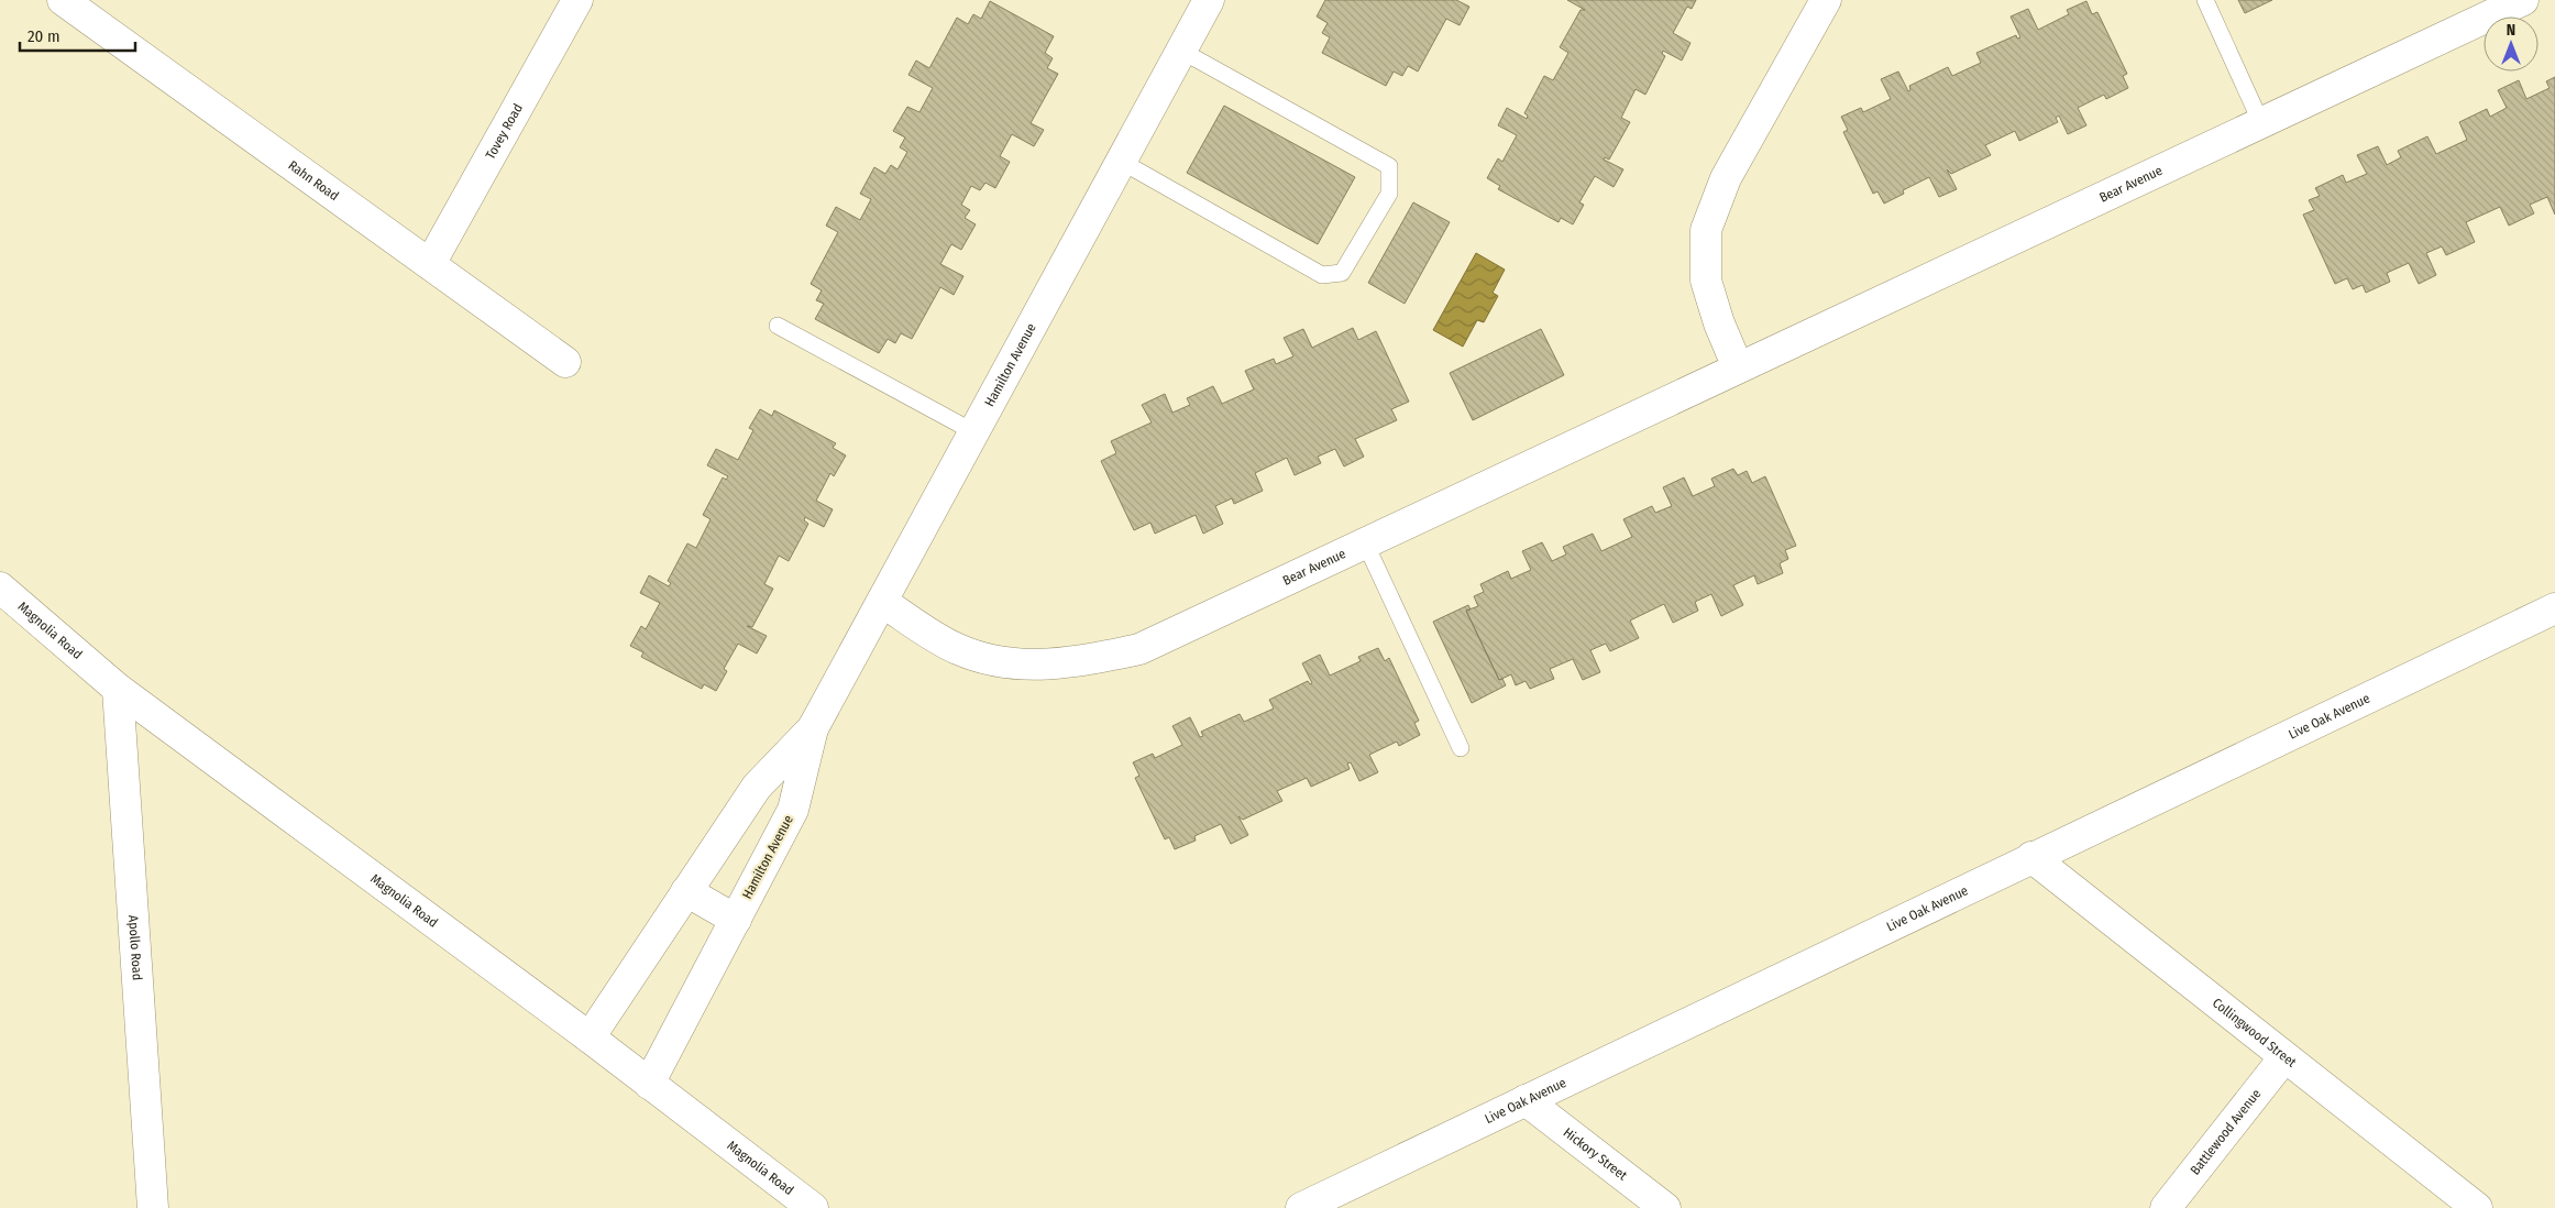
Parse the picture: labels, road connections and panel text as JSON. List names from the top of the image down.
{
  "streets": {
    "street": [
      "Tovey Road",
      "Rahn Road",
      "Bear Avenue",
      "Hamilton Avenue",
      "Magnolia Road",
      "Live Oak Avenue",
      "Apollo Road",
      "Collingwood Street",
      "Battlewood Avenue",
      "Hickory Street"
    ]
  },
  "crossings": [
    ["Tovey Road", "Rahn Road"],
    ["Bear Avenue", "Hamilton Avenue"],
    ["Hamilton Avenue", "Magnolia Road"],
    ["Magnolia Road", "Apollo Road"],
    ["Live Oak Avenue", "Collingwood Street"],
    ["Live Oak Avenue", "Hickory Street"],
    ["Collingwood Street", "Battlewood Avenue"]
  ],
  "scale_bar": "20 m",
  "north": "top"
}
